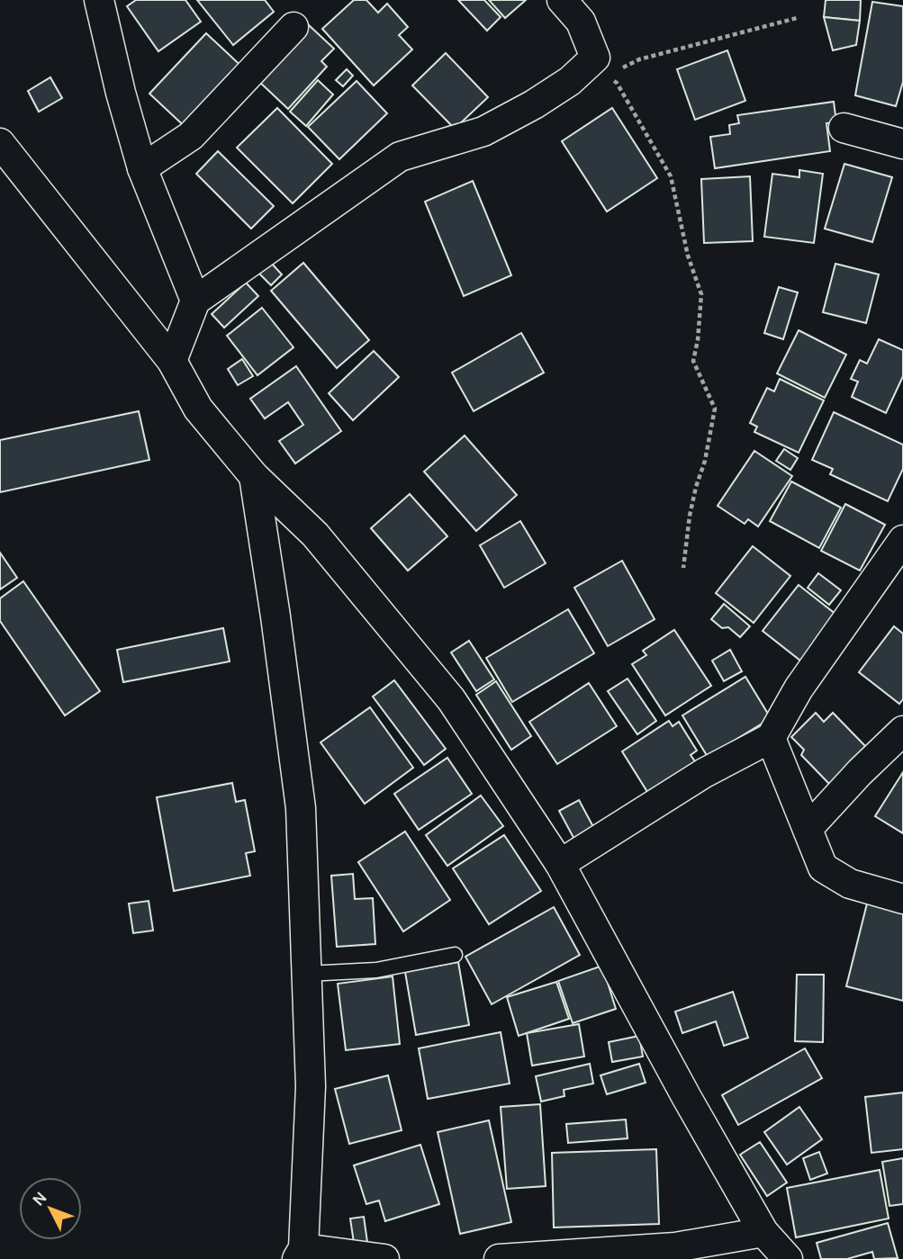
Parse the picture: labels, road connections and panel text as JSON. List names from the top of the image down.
{
  "north": "top left"
}
